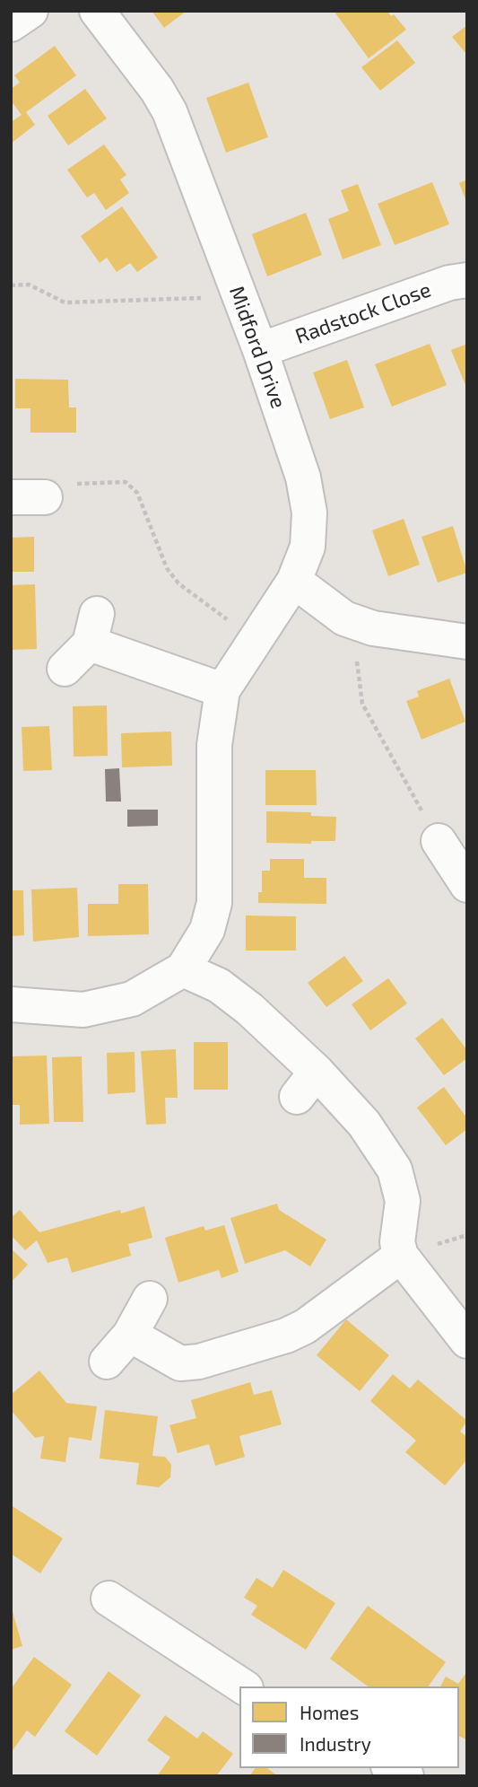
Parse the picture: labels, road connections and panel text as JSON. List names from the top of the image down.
{
  "streets": {
    "street": ["Radstock Close", "Midford Drive"]
  },
  "crossings": [
    ["Radstock Close", "Midford Drive"]
  ],
  "legend": ["Homes", "Industry"]
}
